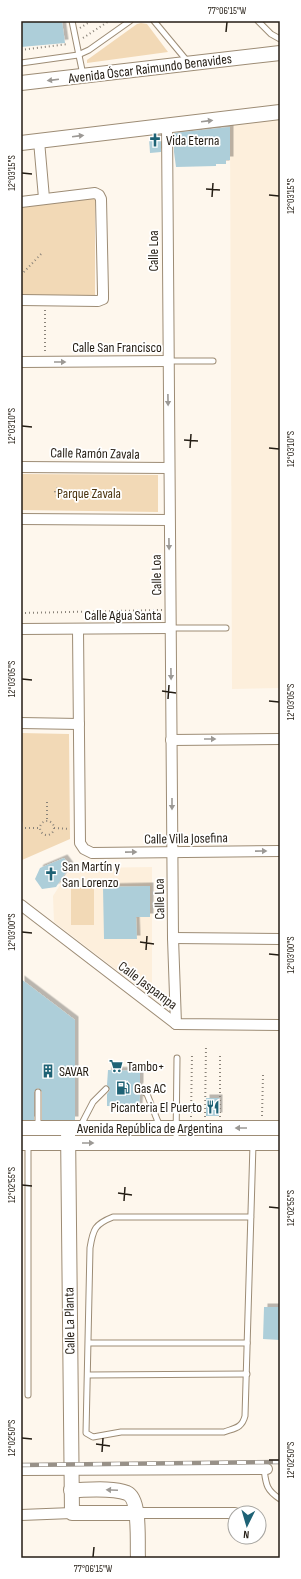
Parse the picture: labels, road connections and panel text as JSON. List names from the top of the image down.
{
  "streets": {
    "main road": ["Avenida Óscar Raimundo Benavides", "Avenida República de Argentina", "Calle La Planta"],
    "street": [
      "Calle Loa",
      "Calle San Francisco",
      "Calle Ramón Zavala",
      "Calle Agua Santa",
      "Calle Villa Josefina",
      "Calle Jaspampa"
    ]
  },
  "crossings": [
    ["Calle Loa", "Calle San Francisco"],
    ["Calle Loa", "Calle Ramón Zavala"],
    ["Calle Loa", "Calle Agua Santa"],
    ["Calle Loa", "Calle Villa Josefina"],
    ["Calle Loa", "Calle Jaspampa"],
    ["Avenida República de Argentina", "Calle La Planta"]
  ],
  "one_way": ["Calle Loa", "Calle San Francisco"],
  "parks": ["Parque Zavala"],
  "places": {
    "church": ["Vida Eterna", "San Martín y San Lorenzo"],
    "supermarket": ["Tambo+"],
    "building": ["SAVAR"],
    "fuel station": ["Gas AC"],
    "restaurant": ["Picanteria El Puerto"]
  },
  "north": "bottom",
  "coordinates": [
    "77°06'15\"W",
    "12°03'15\"S",
    "12°03'10\"S",
    "12°03'05\"S",
    "12°03'00\"S",
    "12°02'55\"S",
    "12°02'50\"S"
  ]
}
